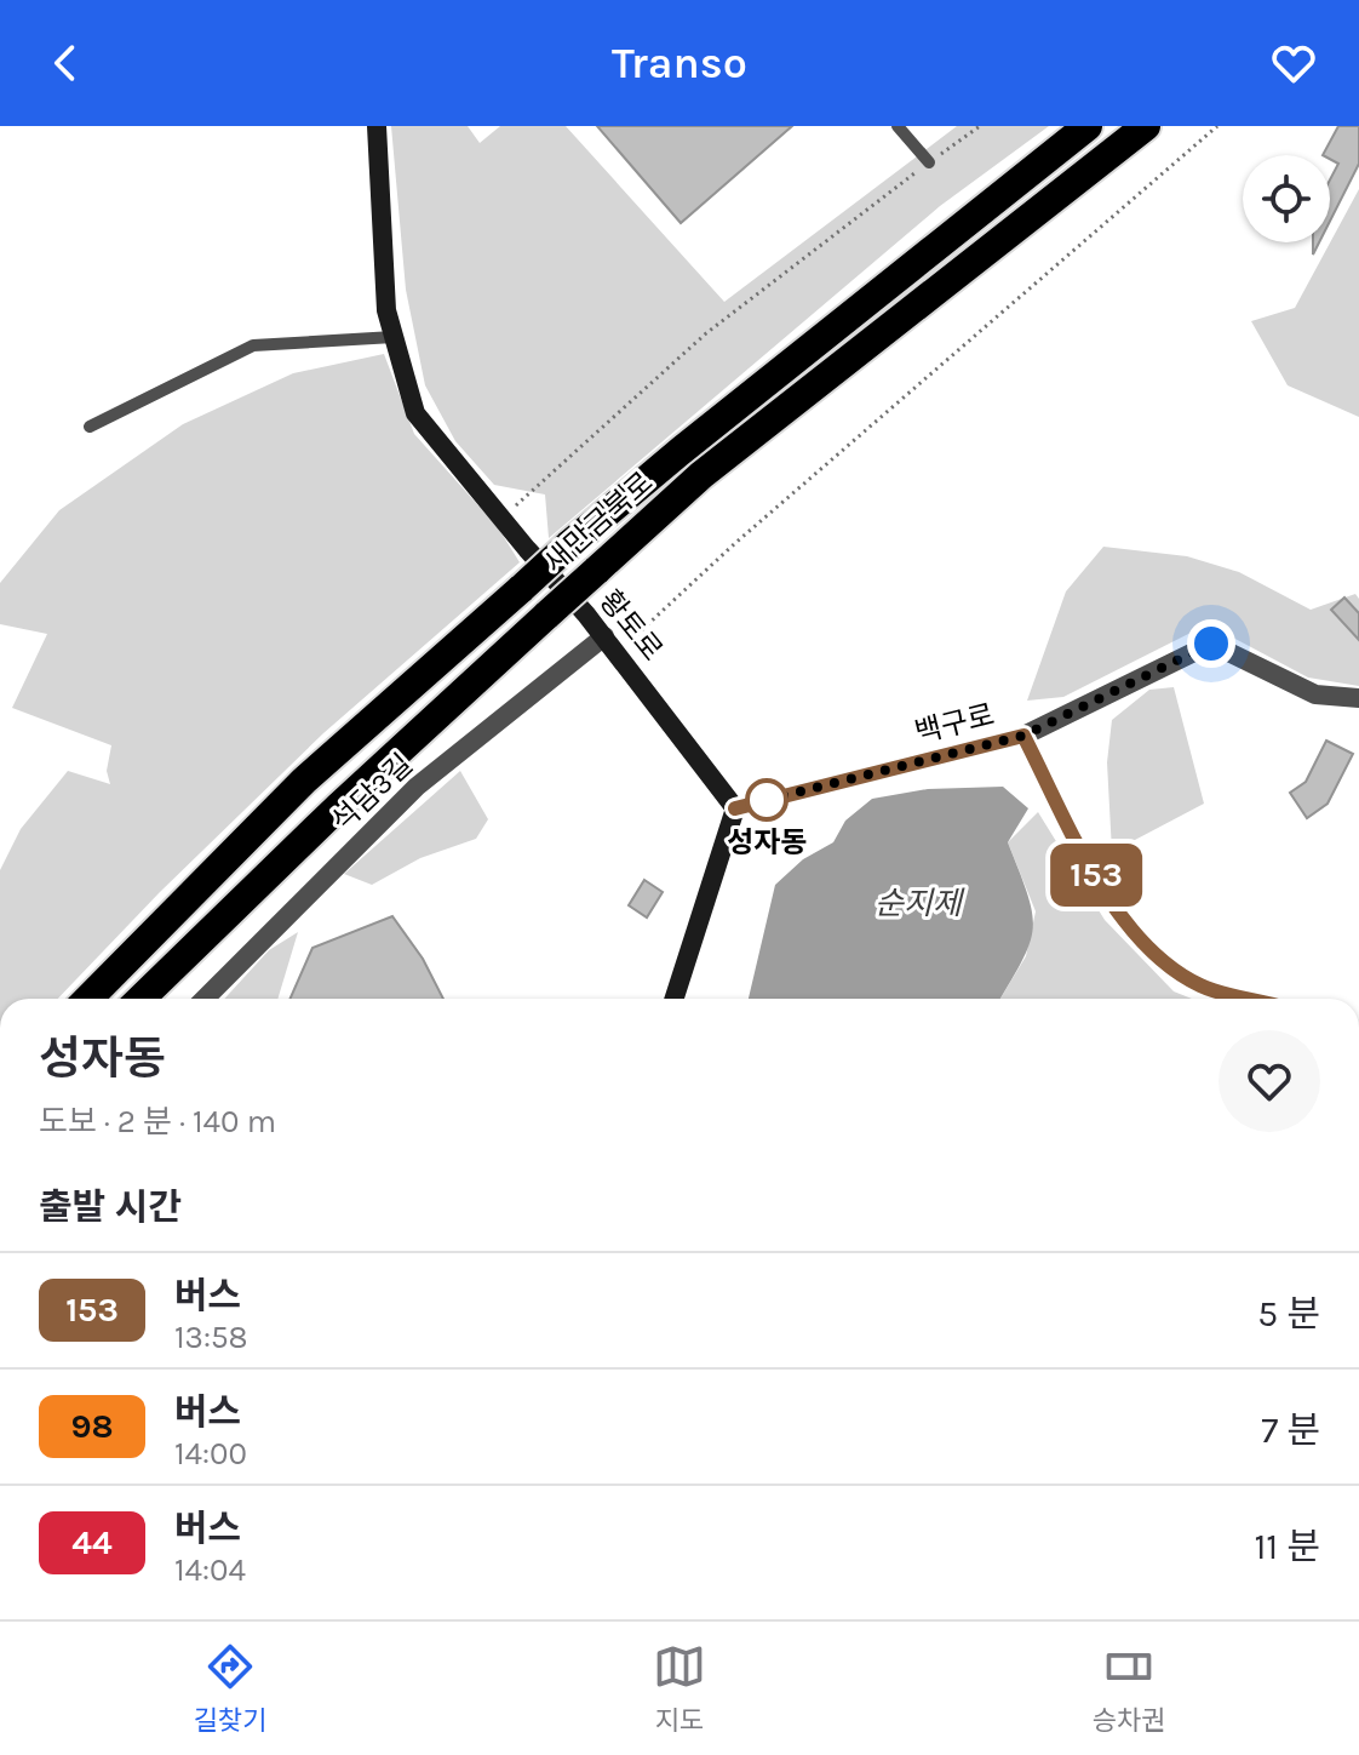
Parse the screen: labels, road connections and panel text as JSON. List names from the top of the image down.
{
  "streets": {
    "highway": ["새만금북로"],
    "main road": ["황토로", "백구로"],
    "street": ["석담3길"]
  },
  "crossings": [
    ["황토로", "백구로"],
    ["황토로", "석담3길"]
  ],
  "water": ["순지제"],
  "places": ["성자동"],
  "lines": ["bus line 153"],
  "page": {
    "header": "Transo",
    "on_map": "153",
    "heading": [
      ["성자동", "도보 · 2 분 · 140 m"],
      "출발 시간"
    ],
    "list": [
      {
        "mark": "153",
        "name": "버스",
        "note": "13:58",
        "value": "5 분"
      },
      {
        "mark": "98",
        "name": "버스",
        "note": "14:00",
        "value": "7 분"
      },
      {
        "mark": "44",
        "name": "버스",
        "note": "14:04",
        "value": "11 분"
      }
    ],
    "tabs": ["길찾기", "지도", "승차권"]
  }
}
